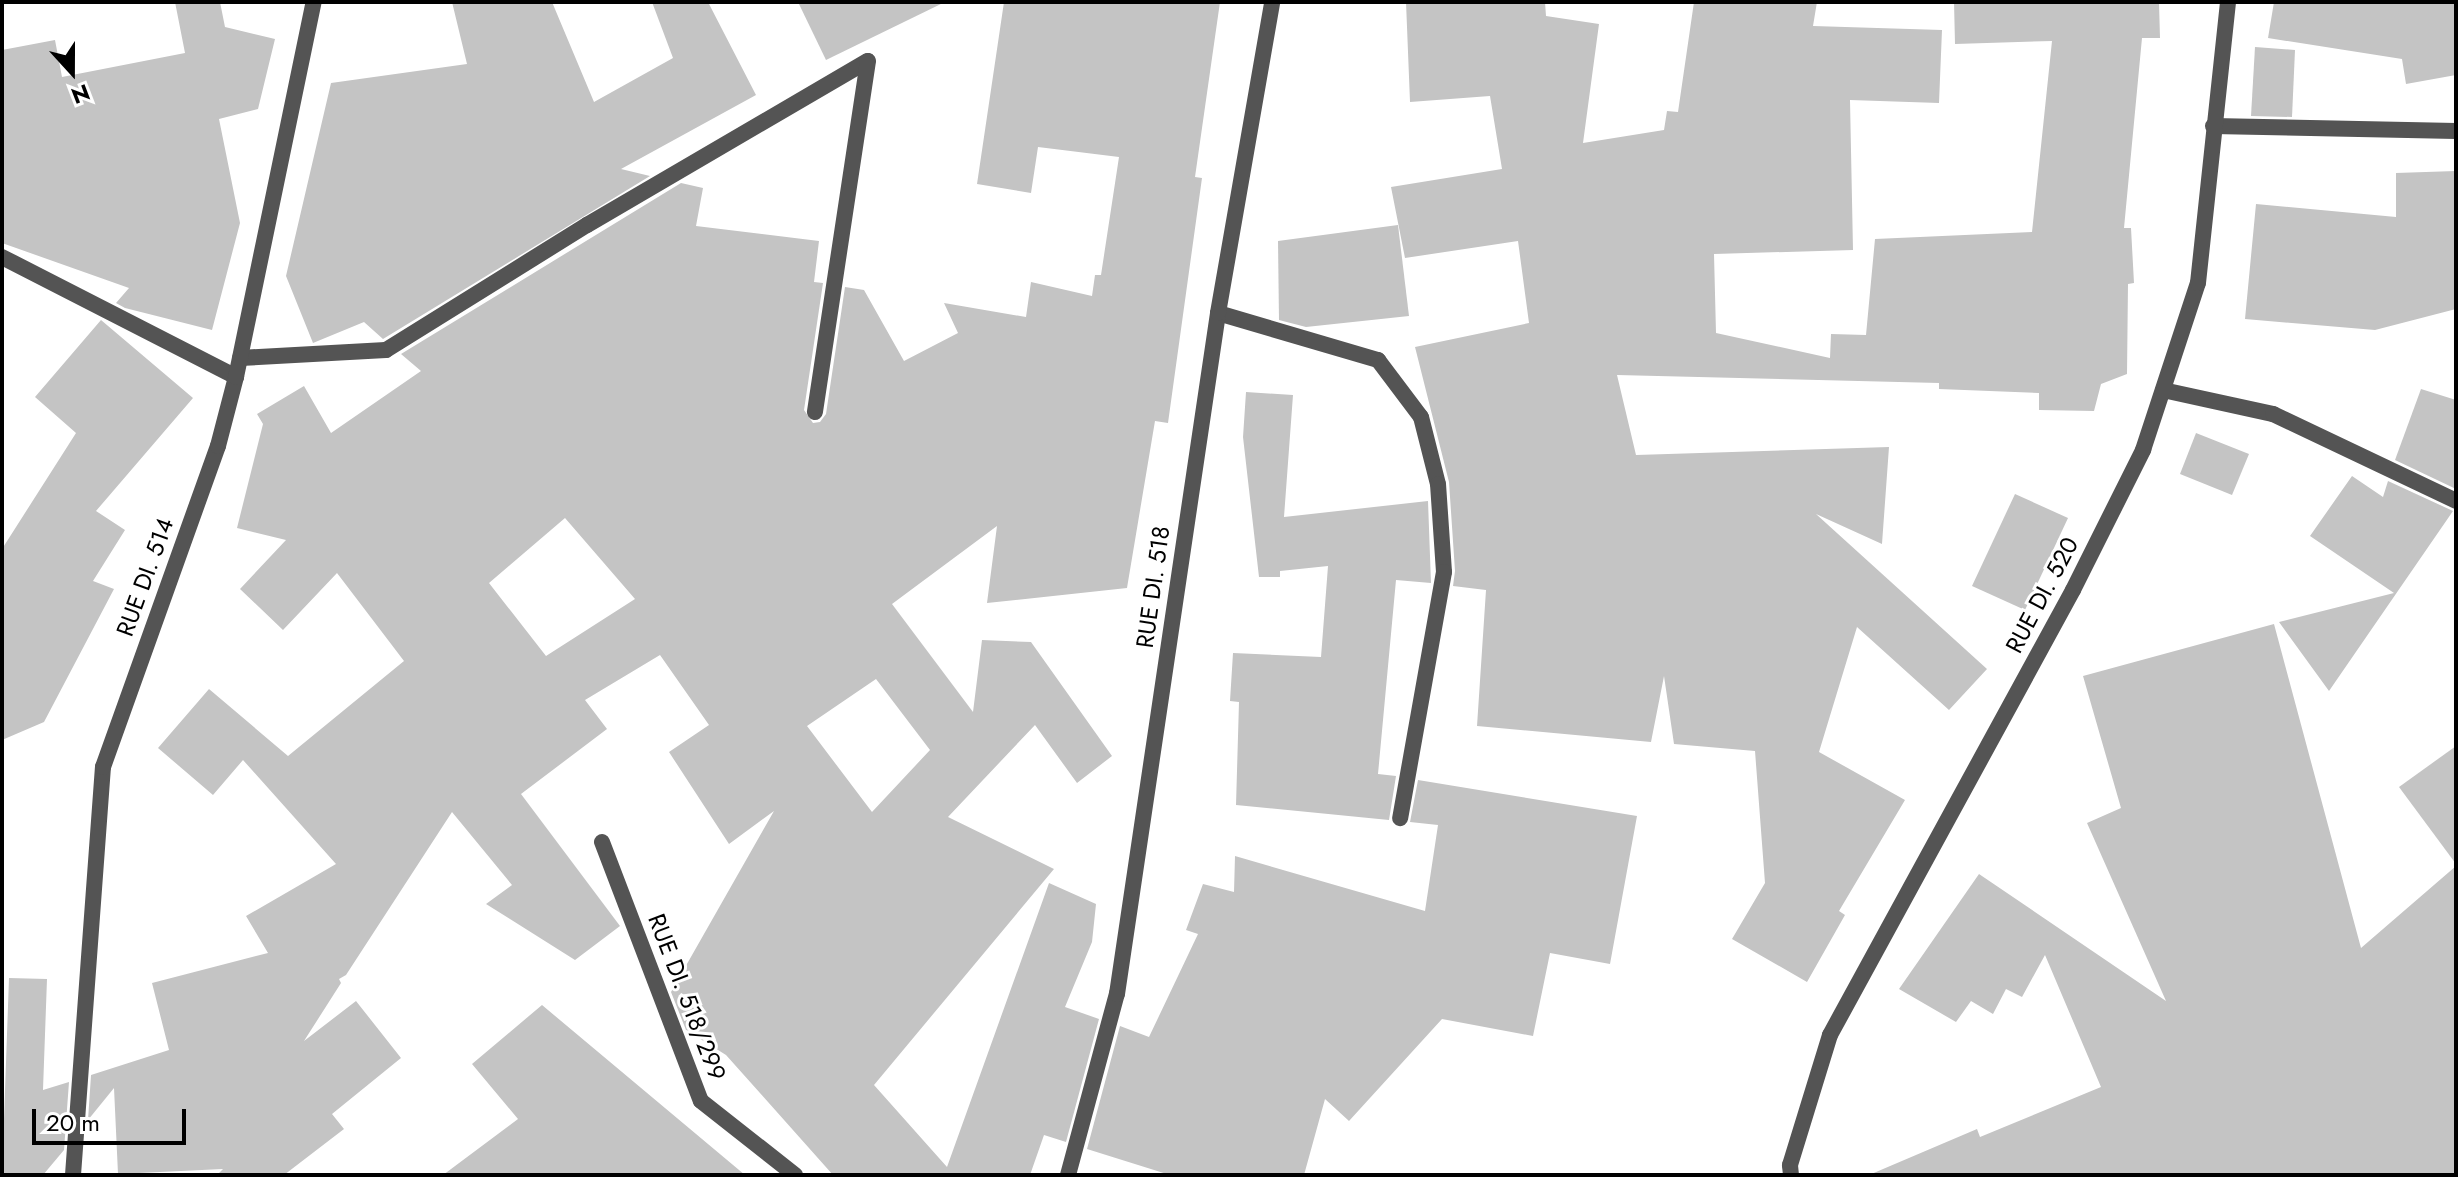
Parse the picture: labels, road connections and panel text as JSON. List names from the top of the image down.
{
  "streets": {
    "street": [
      "RUE DI. 514",
      "RUE DI. 518",
      "RUE DI. 520",
      "RUE DI. 518/299"
    ]
  },
  "scale_bar": "20 m",
  "north": "bottom"
}
